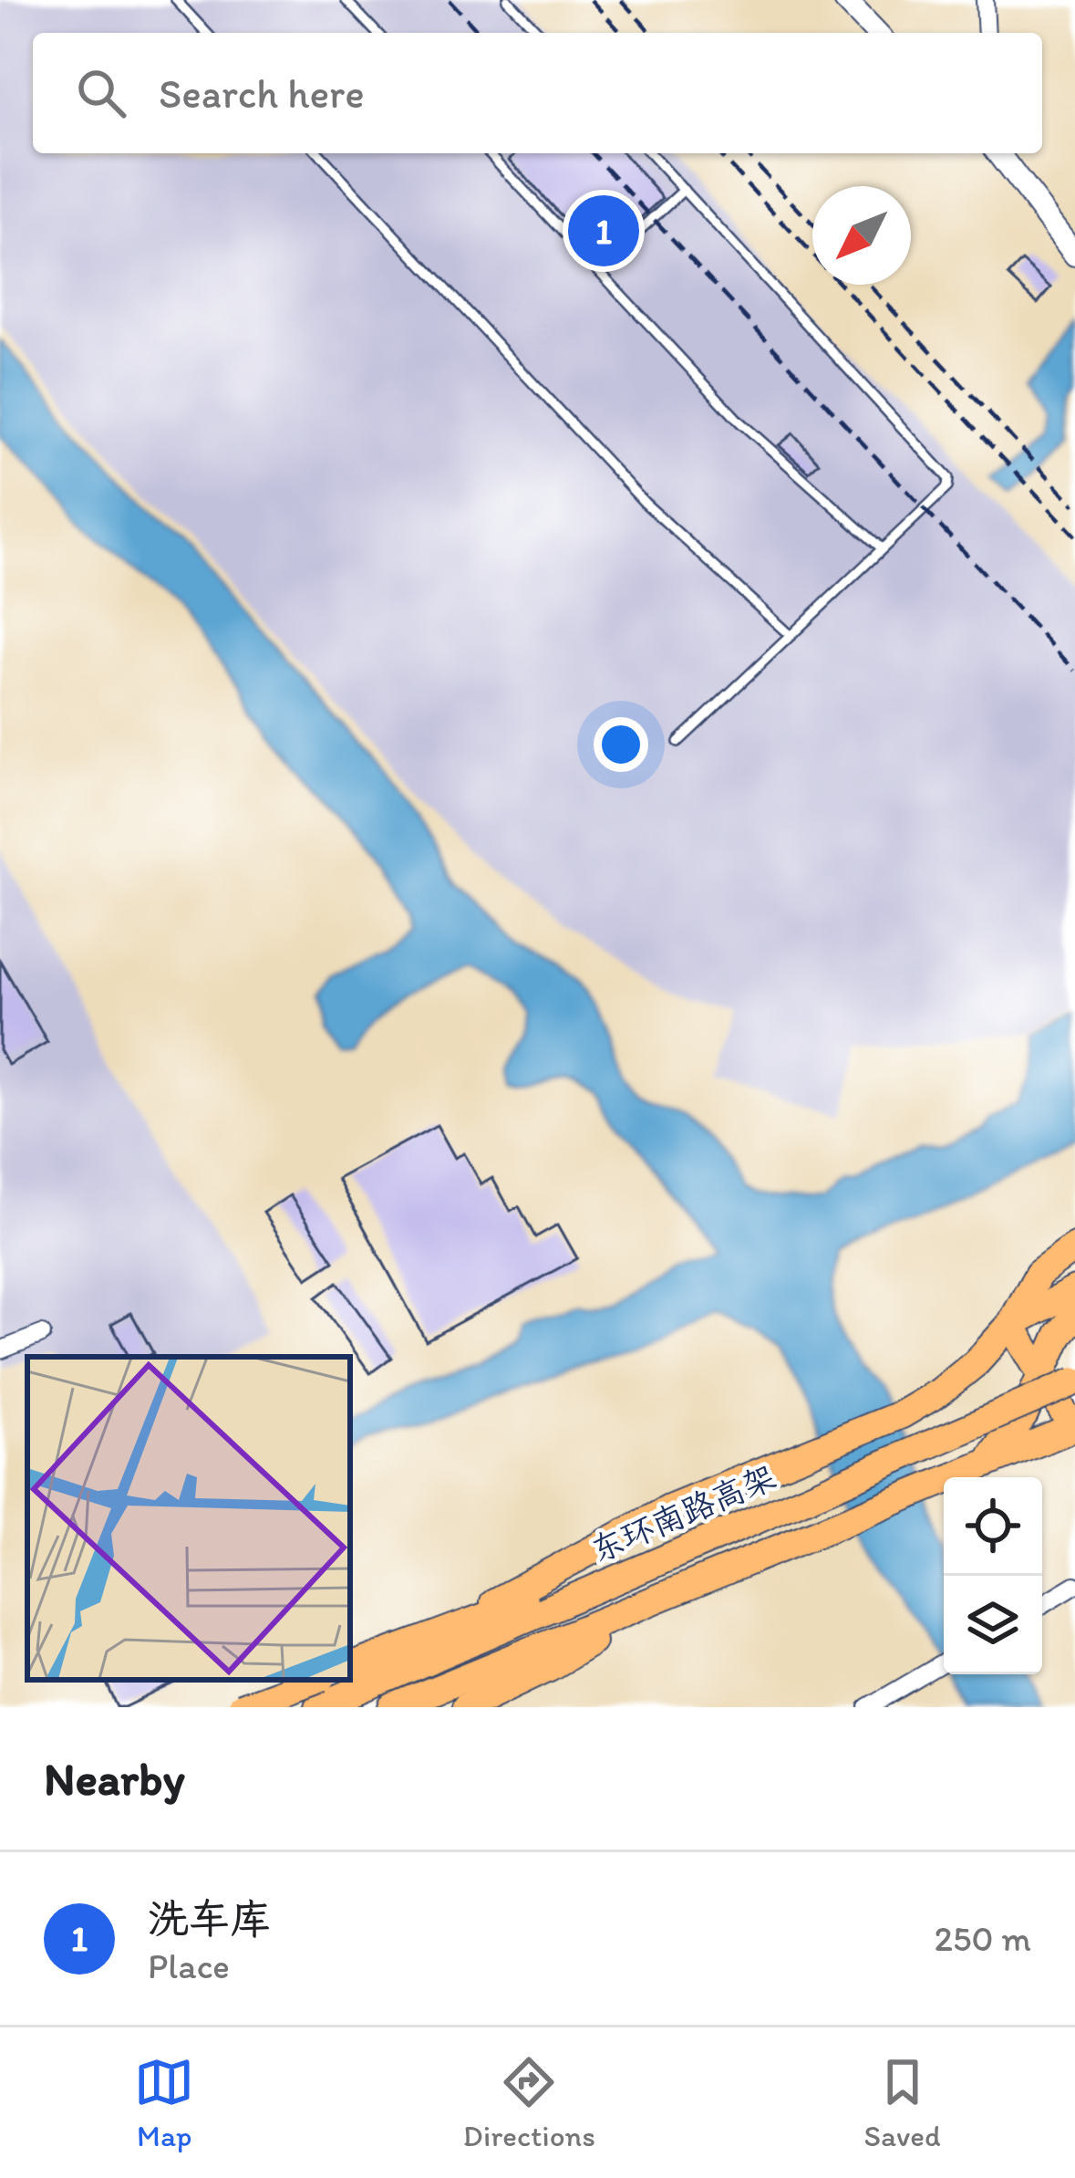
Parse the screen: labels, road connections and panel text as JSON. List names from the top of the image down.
{
  "streets": {
    "main road": ["东环南路高架"]
  },
  "north": "bottom left",
  "page": {
    "search": "Search here",
    "pins": "1",
    "heading": "Nearby",
    "list": [
      {
        "mark": "1",
        "name": "洗车库",
        "note": "Place",
        "value": "250 m"
      }
    ],
    "nav": ["Map", "Directions", "Saved"]
  }
}
